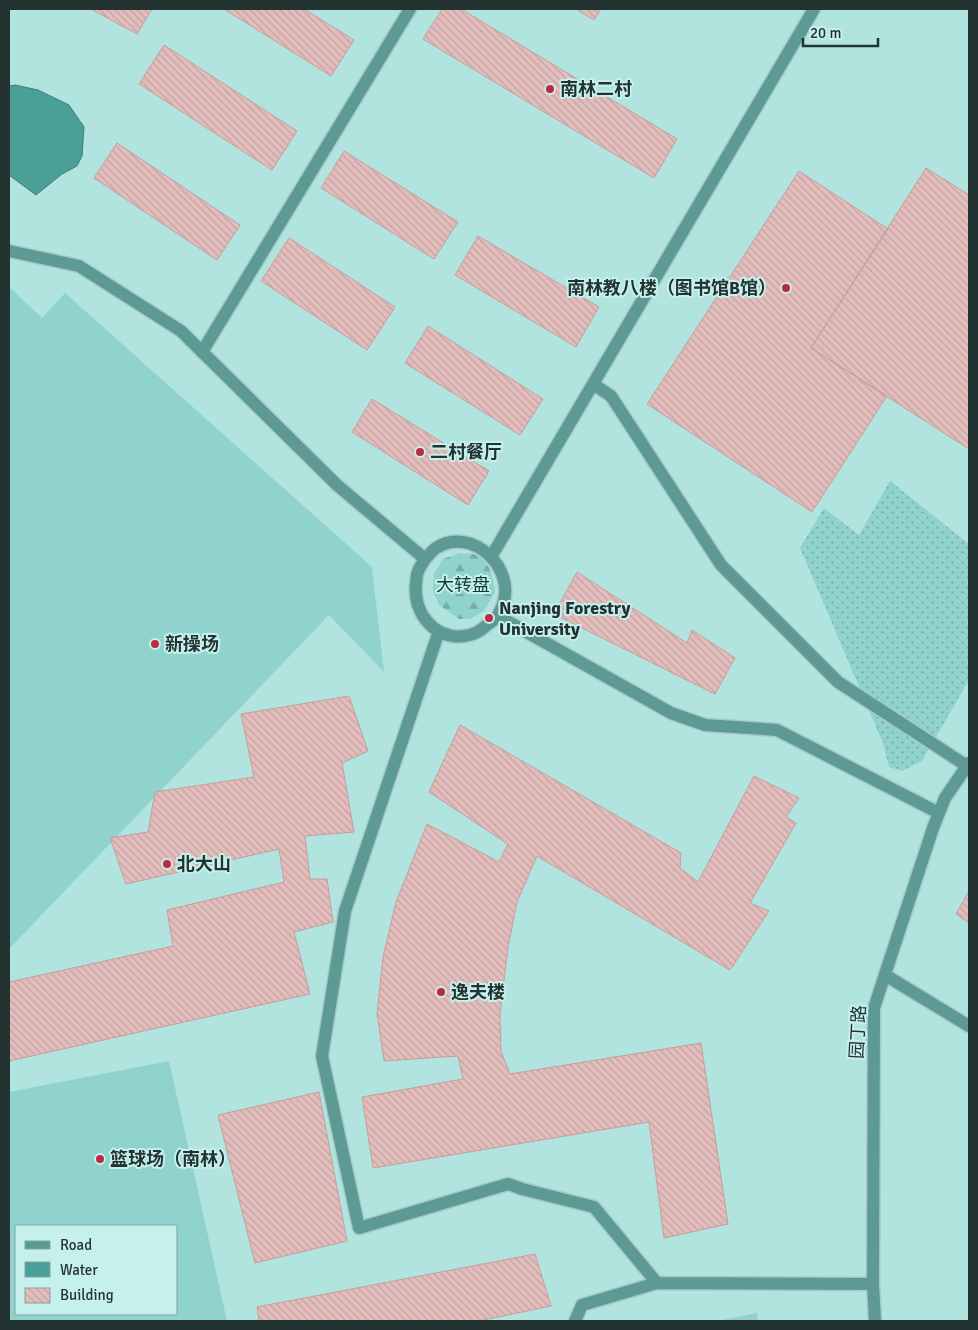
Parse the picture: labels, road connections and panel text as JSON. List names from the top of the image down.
{
  "streets": {
    "lane": ["园丁路"]
  },
  "parks": ["大转盘"],
  "places": [
    "南林二村",
    "南林教八楼（图书馆B馆）",
    "二村餐厅",
    "Nanjing Forestry University",
    "新操场",
    "北大山",
    "逸夫楼",
    "篮球场（南林）"
  ],
  "legend": ["Road", "Water", "Building"],
  "scale_bar": "20 m"
}
